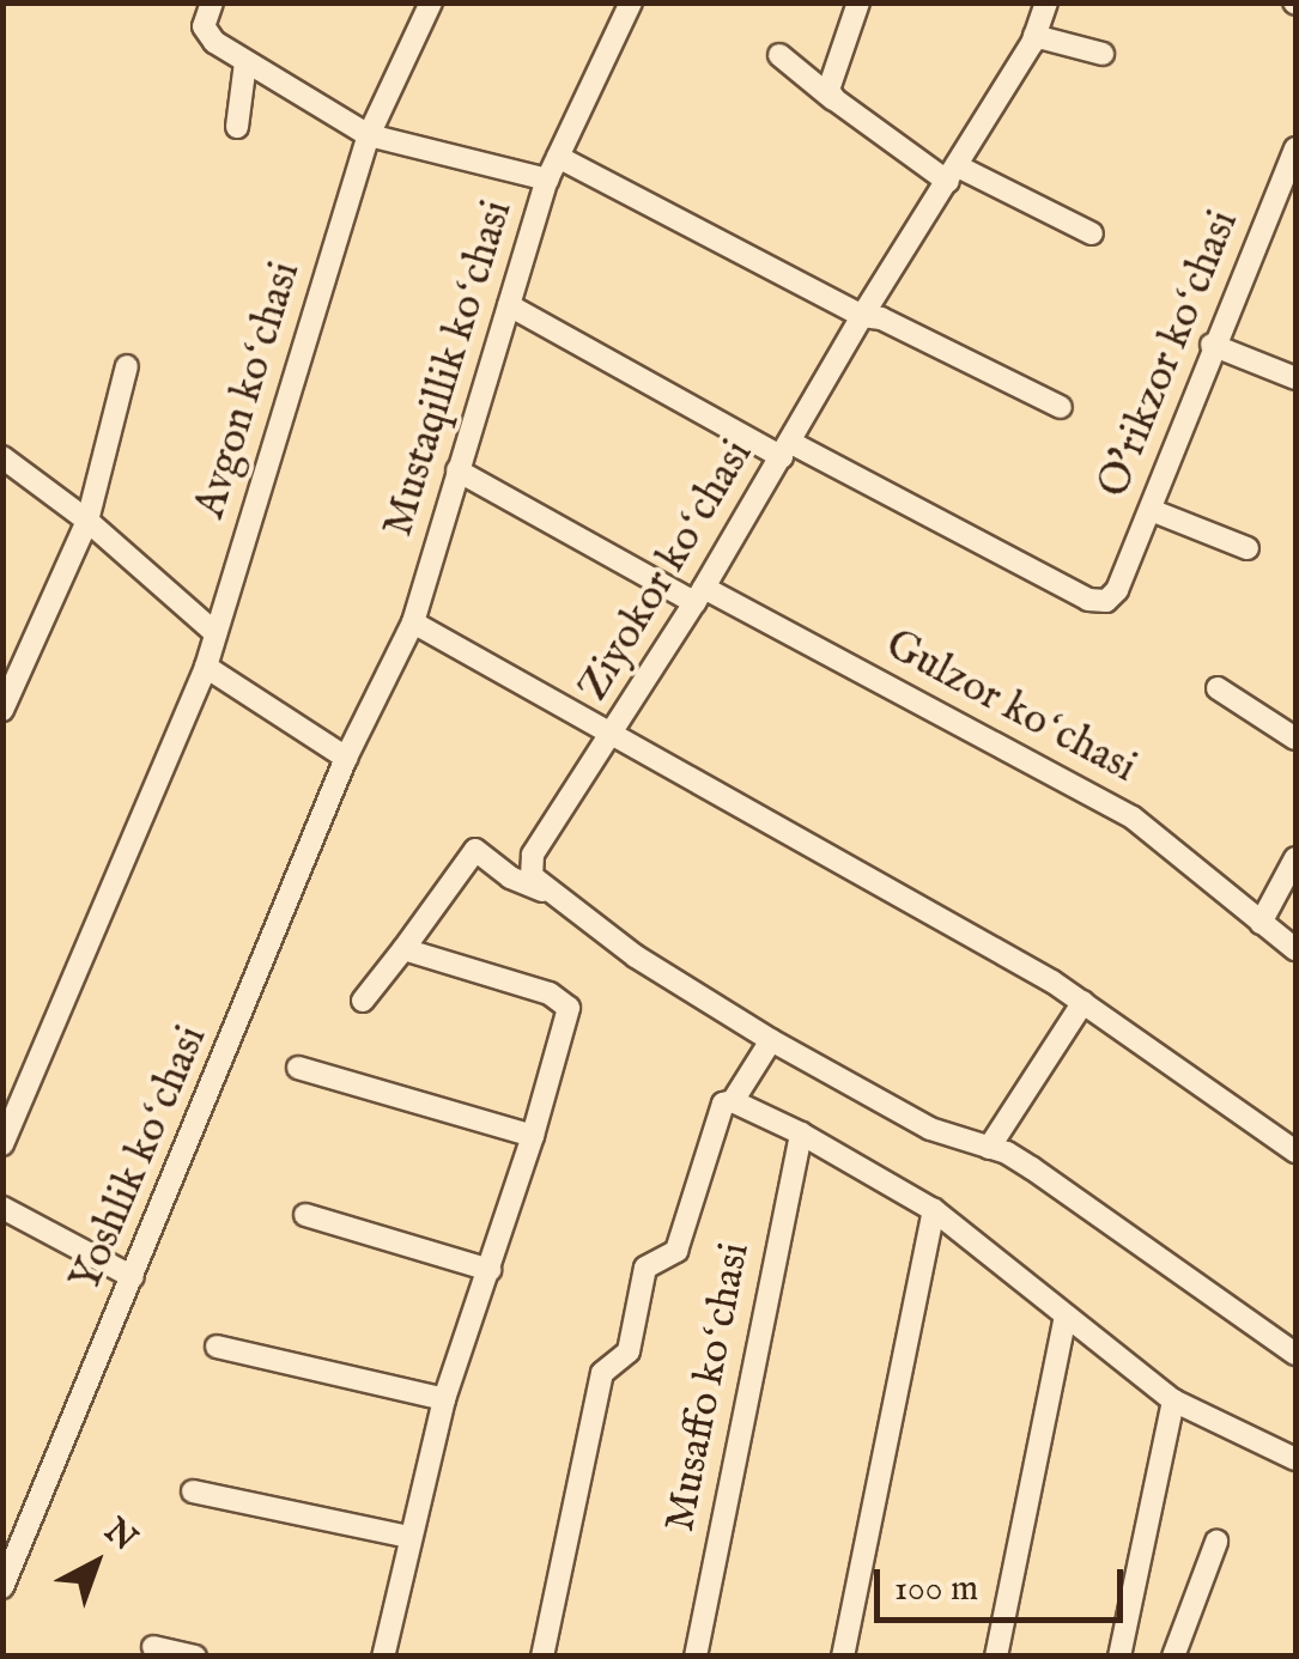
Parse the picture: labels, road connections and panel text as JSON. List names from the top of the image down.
{
  "streets": {
    "street": [
      "O'rikzor koʻchasi",
      "Mustaqillik koʻchasi",
      "Avgon koʻchasi",
      "Ziyokor koʻchasi",
      "Gulzor koʻchasi",
      "Yoshlik koʻchasi",
      "Musaffo koʻchasi"
    ]
  },
  "crossings": [
    ["O'rikzor koʻchasi", "Ziyokor koʻchasi"],
    ["Mustaqillik koʻchasi", "Gulzor koʻchasi"],
    ["Mustaqillik koʻchasi", "Yoshlik koʻchasi"],
    ["Ziyokor koʻchasi", "Gulzor koʻchasi"]
  ],
  "scale_bar": "100 m",
  "north": "top right"
}
